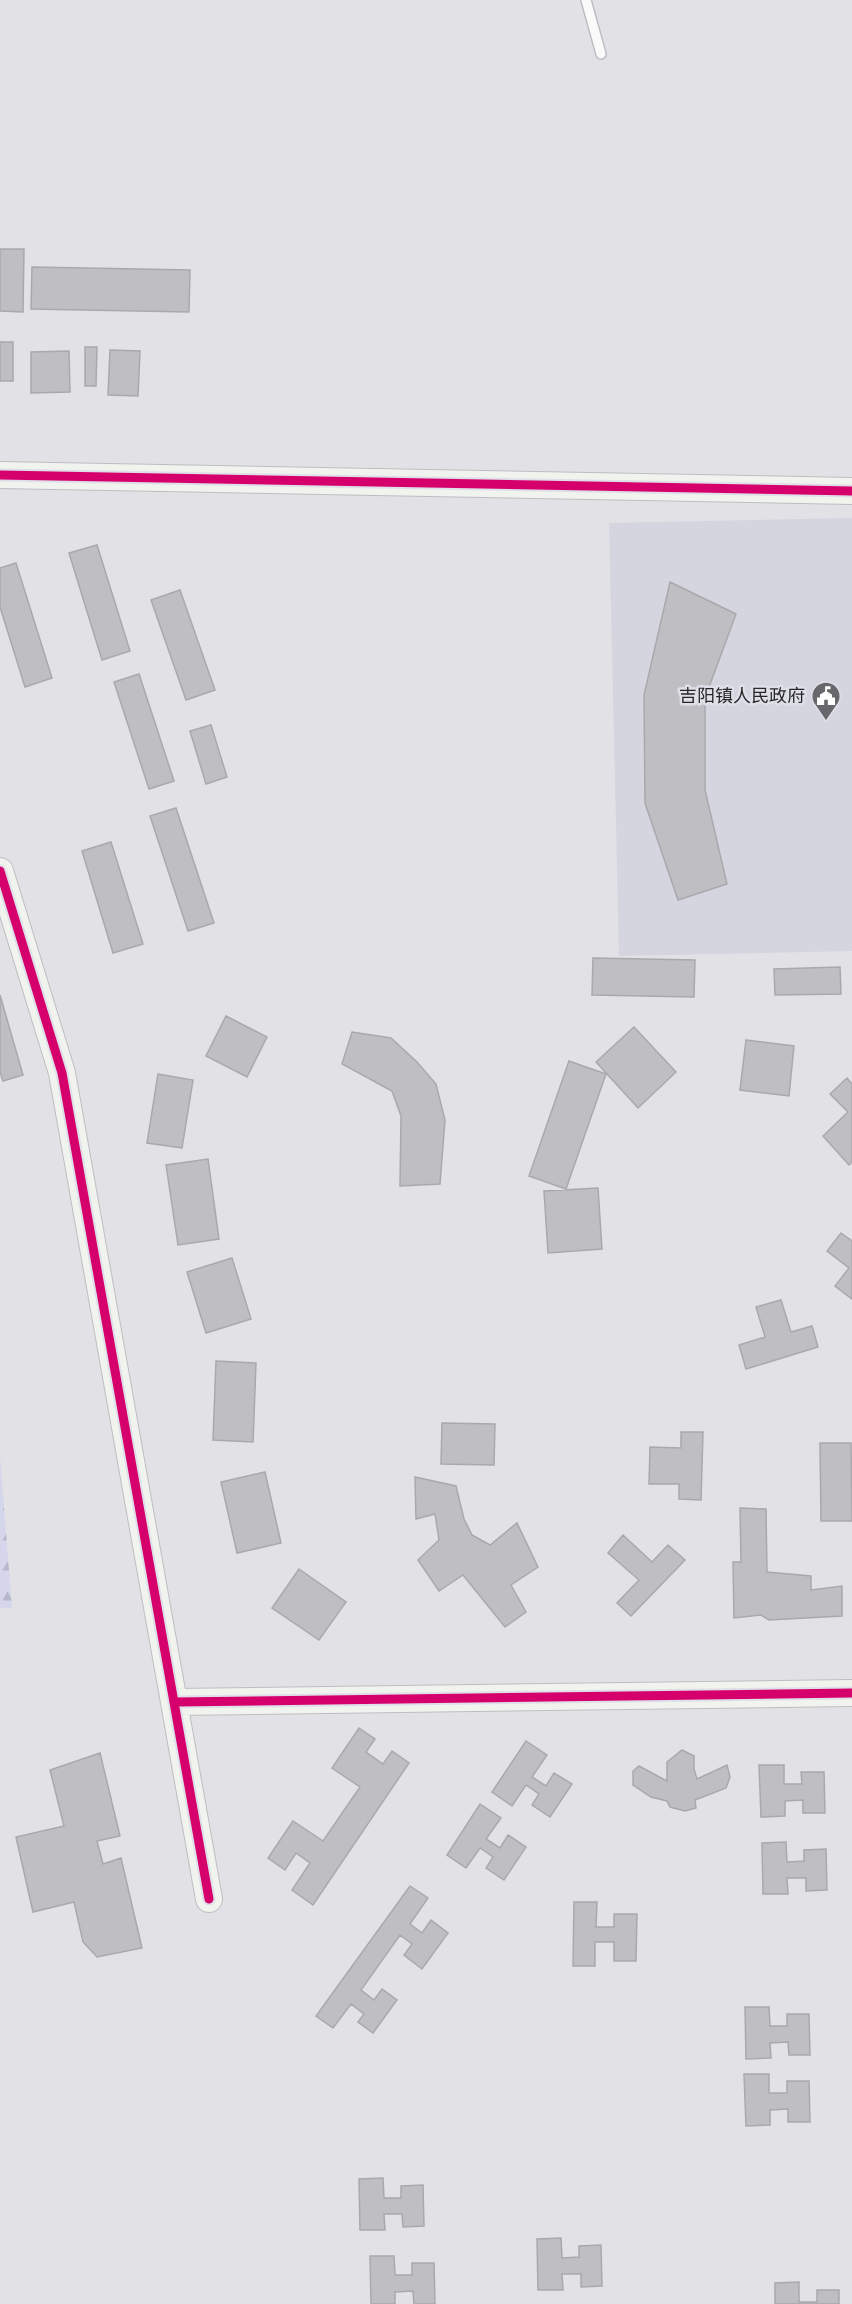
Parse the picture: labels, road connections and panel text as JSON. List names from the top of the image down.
{
  "places": {
    "public building": ["吉阳镇人民政府"]
  }
}
